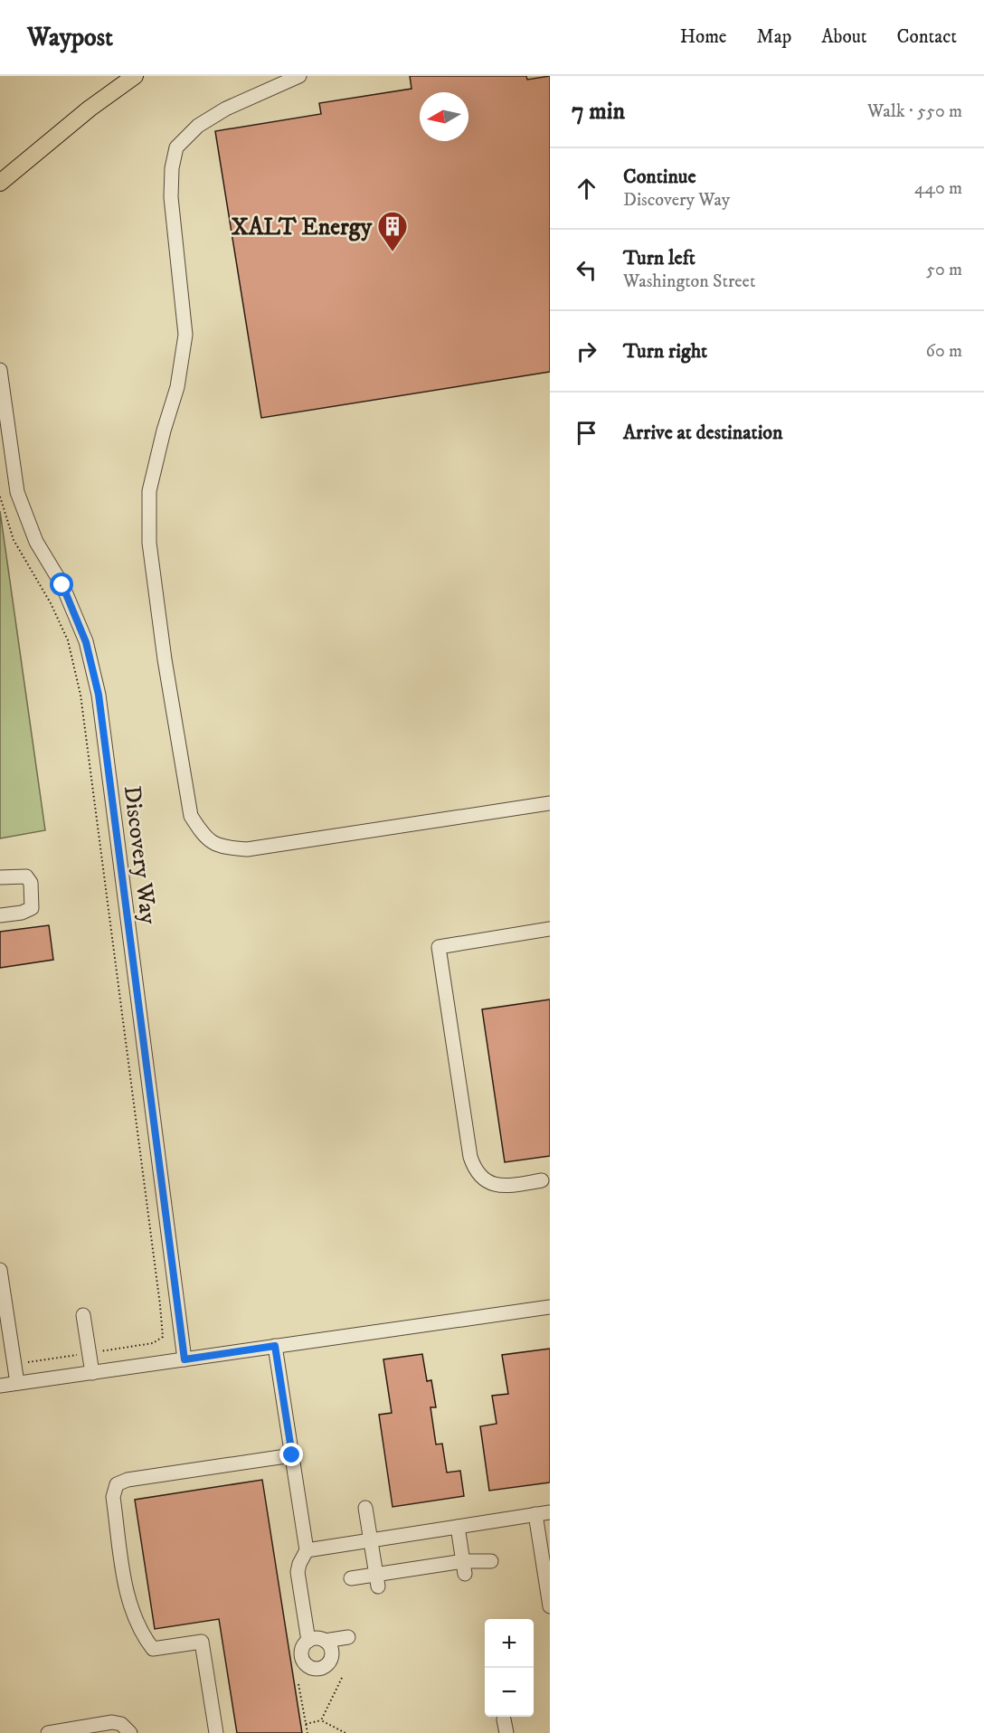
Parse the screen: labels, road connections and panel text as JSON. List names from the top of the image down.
{
  "streets": {
    "street": ["Discovery Way"]
  },
  "places": {
    "building": ["XALT Energy"]
  },
  "north": "left",
  "page": {
    "header": "Waypost",
    "nav": [
      "Home",
      "Map",
      "About",
      "Contact"
    ],
    "heading": ["7 min", "Walk · 550 m"],
    "list": [
      ["Continue", "Discovery Way", "440 m"],
      ["Turn left", "Washington Street", "50 m"],
      ["Turn right", "60 m"],
      "Arrive at destination"
    ],
    "map_buttons": ["+", "−"]
  }
}
